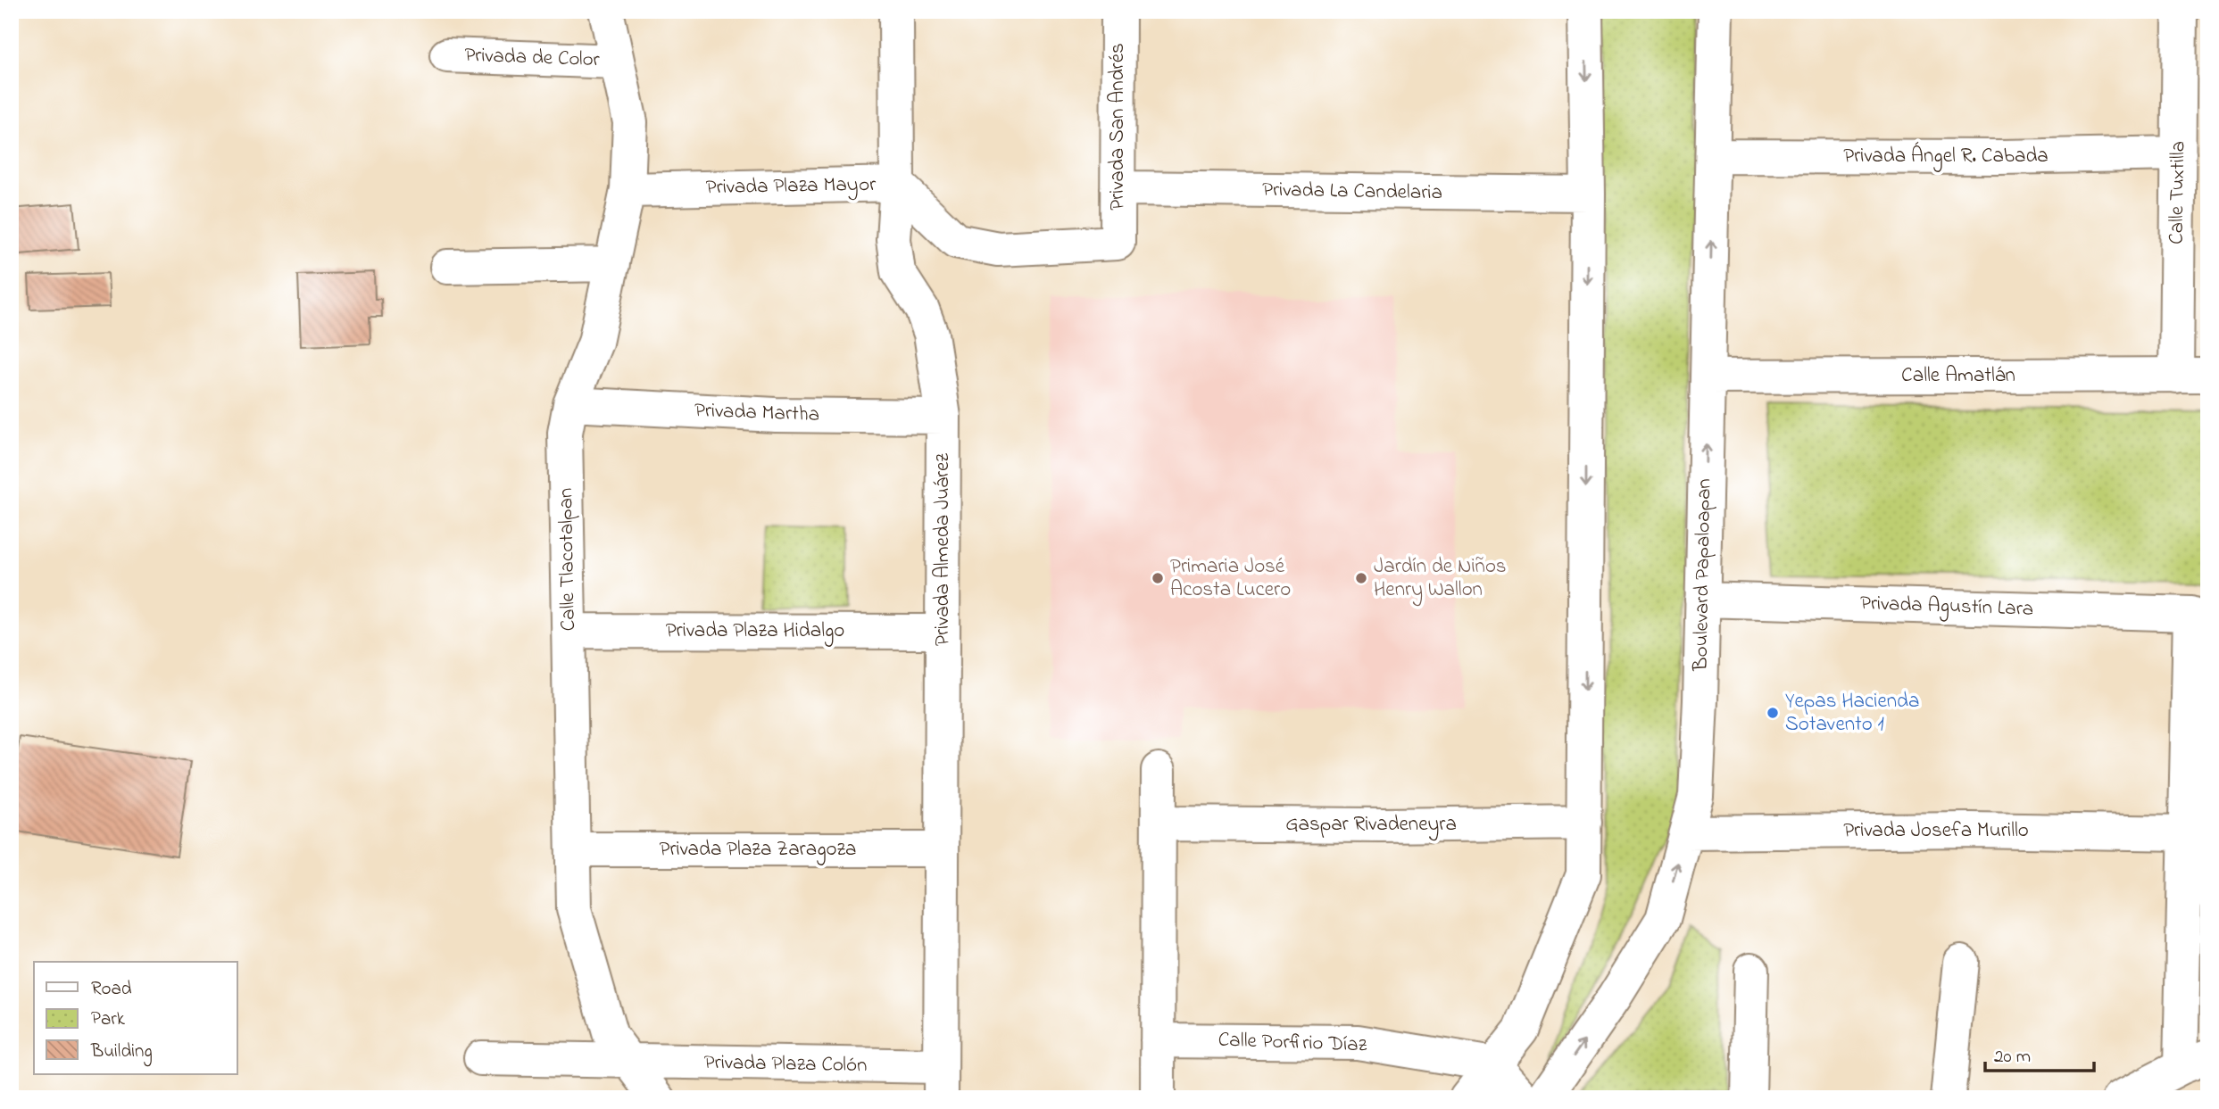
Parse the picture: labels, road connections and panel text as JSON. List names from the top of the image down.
{
  "streets": {
    "street": [
      "Privada de Color",
      "Privada San Andrés",
      "Privada Ángel R. Cabada",
      "Privada Plaza Mayor",
      "Privada La Candelaria",
      "Calle Tuxtilla",
      "Calle Amatlán",
      "Privada Martha",
      "Privada Almeda Juárez",
      "Calle Tlacotalpan",
      "Boulevard Papaloapan",
      "Privada Agustín Lara",
      "Privada Plaza Hidalgo",
      "Gaspar Rivadeneyra",
      "Privada Josefa Murillo",
      "Privada Plaza Zaragoza",
      "Calle Porfirio Díaz",
      "Privada Plaza Colón"
    ]
  },
  "crossings": [
    ["Privada de Color", "Calle Tlacotalpan"],
    ["Privada San Andrés", "Privada Plaza Mayor"],
    ["Privada San Andrés", "Privada La Candelaria"],
    ["Privada Ángel R. Cabada", "Calle Tuxtilla"],
    ["Privada Ángel R. Cabada", "Boulevard Papaloapan"],
    ["Privada Plaza Mayor", "Privada Almeda Juárez"],
    ["Privada Plaza Mayor", "Calle Tlacotalpan"],
    ["Calle Tuxtilla", "Calle Amatlán"],
    ["Calle Amatlán", "Boulevard Papaloapan"],
    ["Privada Martha", "Privada Almeda Juárez"],
    ["Privada Martha", "Calle Tlacotalpan"],
    ["Privada Almeda Juárez", "Privada Plaza Hidalgo"],
    ["Privada Almeda Juárez", "Privada Plaza Zaragoza"],
    ["Privada Almeda Juárez", "Privada Plaza Colón"],
    ["Calle Tlacotalpan", "Privada Plaza Hidalgo"],
    ["Calle Tlacotalpan", "Privada Plaza Zaragoza"],
    ["Calle Tlacotalpan", "Privada Plaza Colón"],
    ["Boulevard Papaloapan", "Privada Agustín Lara"],
    ["Boulevard Papaloapan", "Privada Josefa Murillo"],
    ["Privada Agustín Lara", "Privada Josefa Murillo"]
  ],
  "places": ["Primaria José Acosta Lucero", "Jardín de Niños Henry Wallon", "Yepas Hacienda Sotavento 1"],
  "legend": ["Road", "Park", "Building"],
  "scale_bar": "20 m"
}
